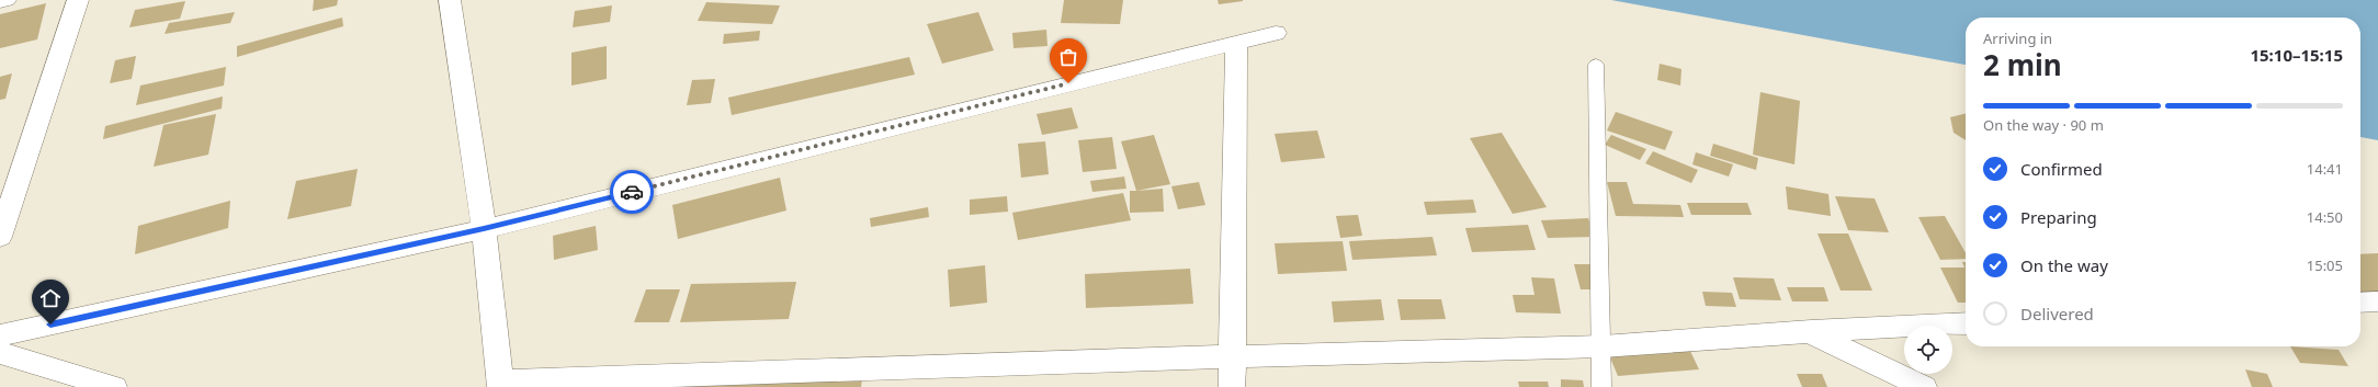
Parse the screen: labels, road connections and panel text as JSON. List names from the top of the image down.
{
  "page": {
    "heading": ["2 min", "Arriving in", "15:10–15:15"],
    "bar": "On the way · 90 m",
    "list": [
      ["Confirmed", "14:41"],
      ["Preparing", "14:50"],
      ["On the way", "15:05"],
      "Delivered"
    ]
  }
}
